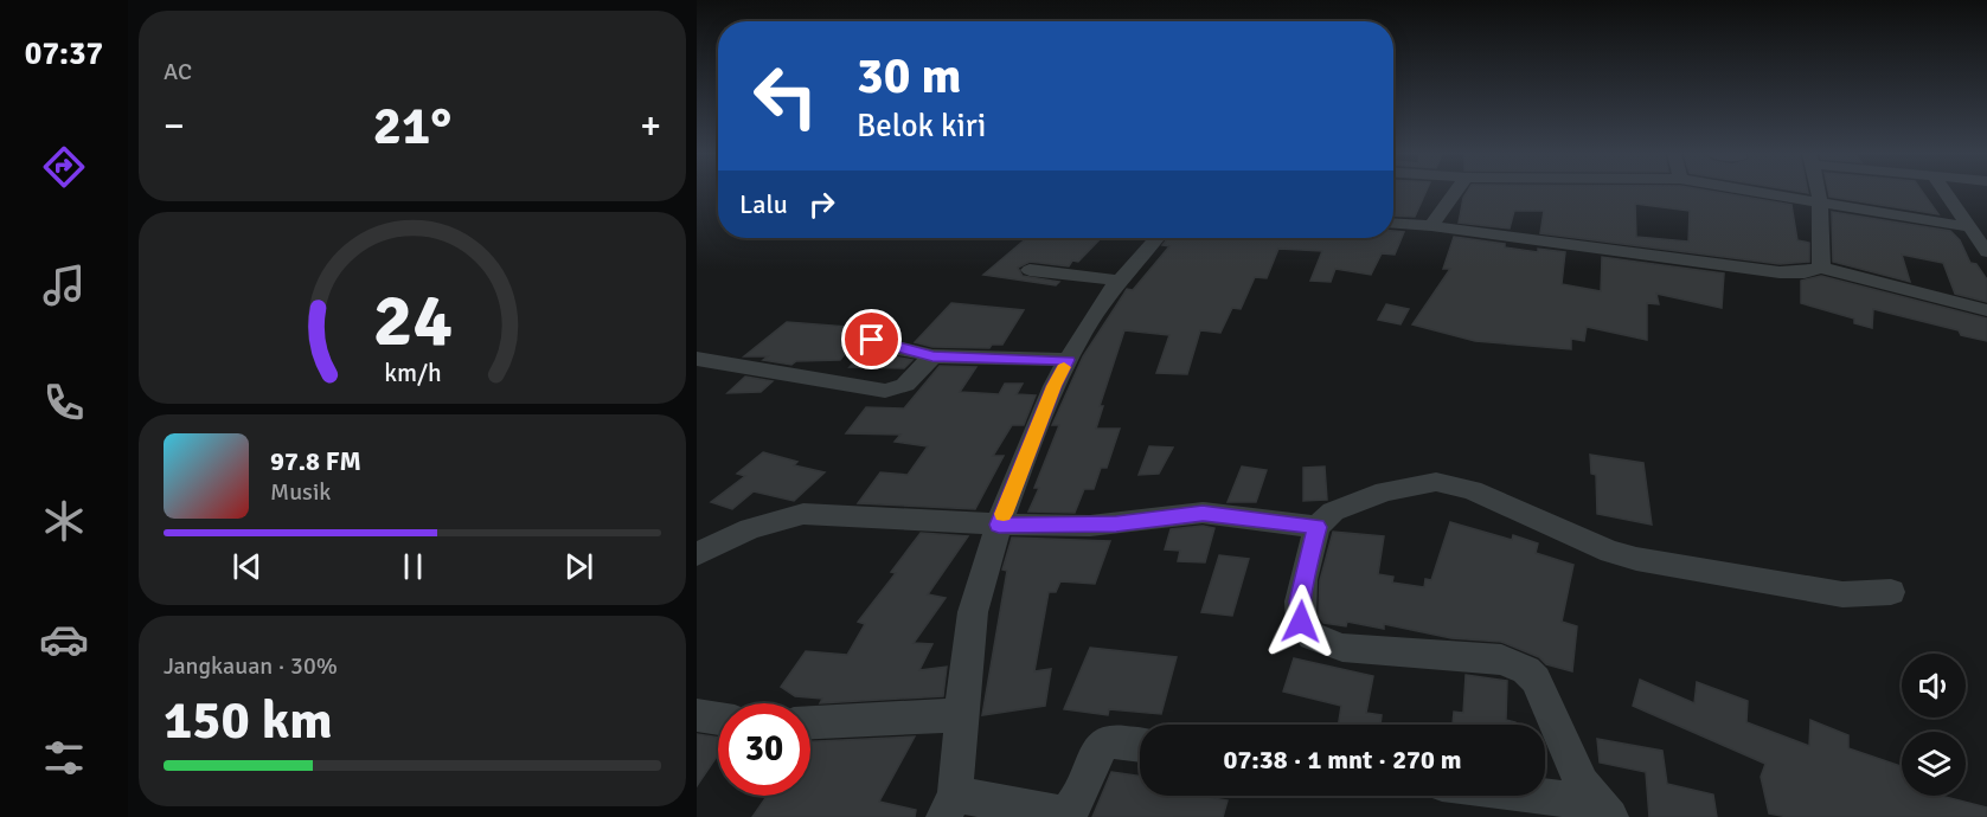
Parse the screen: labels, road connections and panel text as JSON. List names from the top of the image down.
{
  "page": {
    "tabs": "07:37",
    "tile": [
      "AC",
      ["Jangkauan · 30%", "150 km"]
    ],
    "turn": ["30 m", "Belok kiri"],
    "heat": ["−", "21°", "+"],
    "then": "Lalu",
    "song": ["97.8 FM", "Musik"],
    "limit": "30",
    "trip": "07:38 · 1 mnt · 270 m",
    "gauge": ["24", "km/h"]
  }
}
